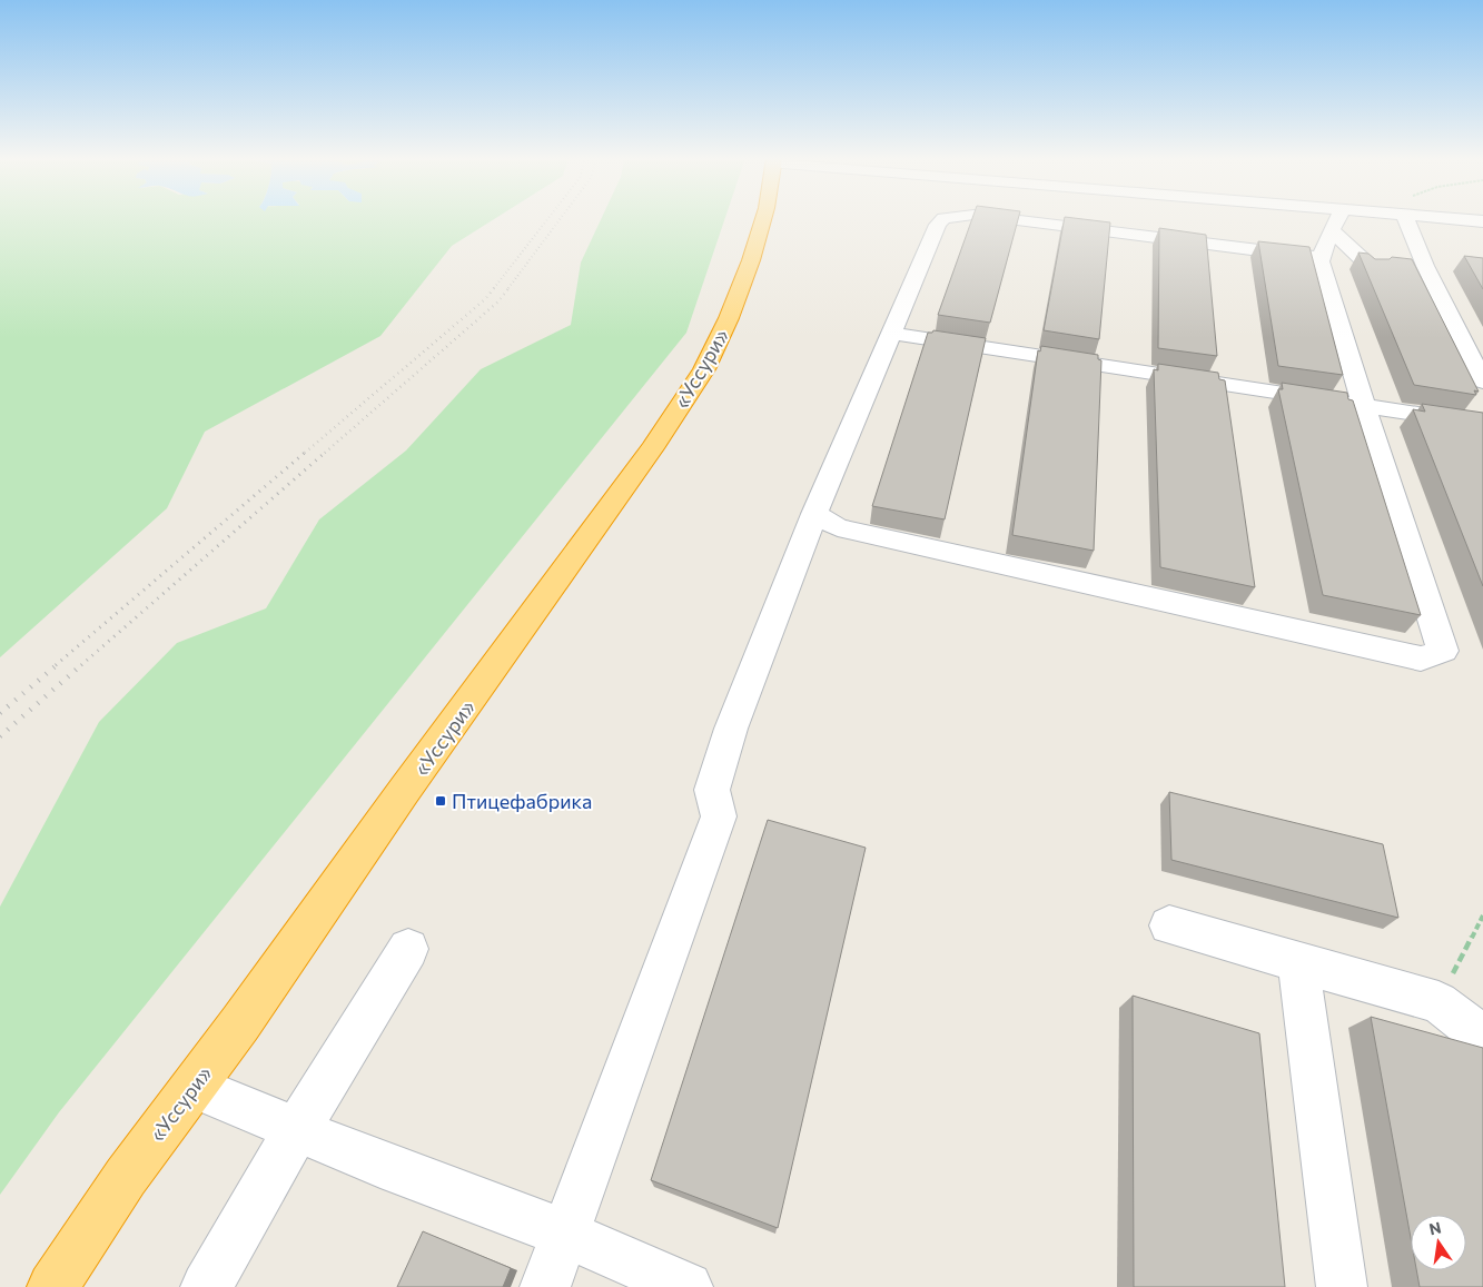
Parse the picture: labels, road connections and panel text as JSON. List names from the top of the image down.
{
  "streets": {
    "highway": ["«Уссури»"]
  },
  "places": {
    "transit": ["Птицефабрика"]
  },
  "north": "top"
}
